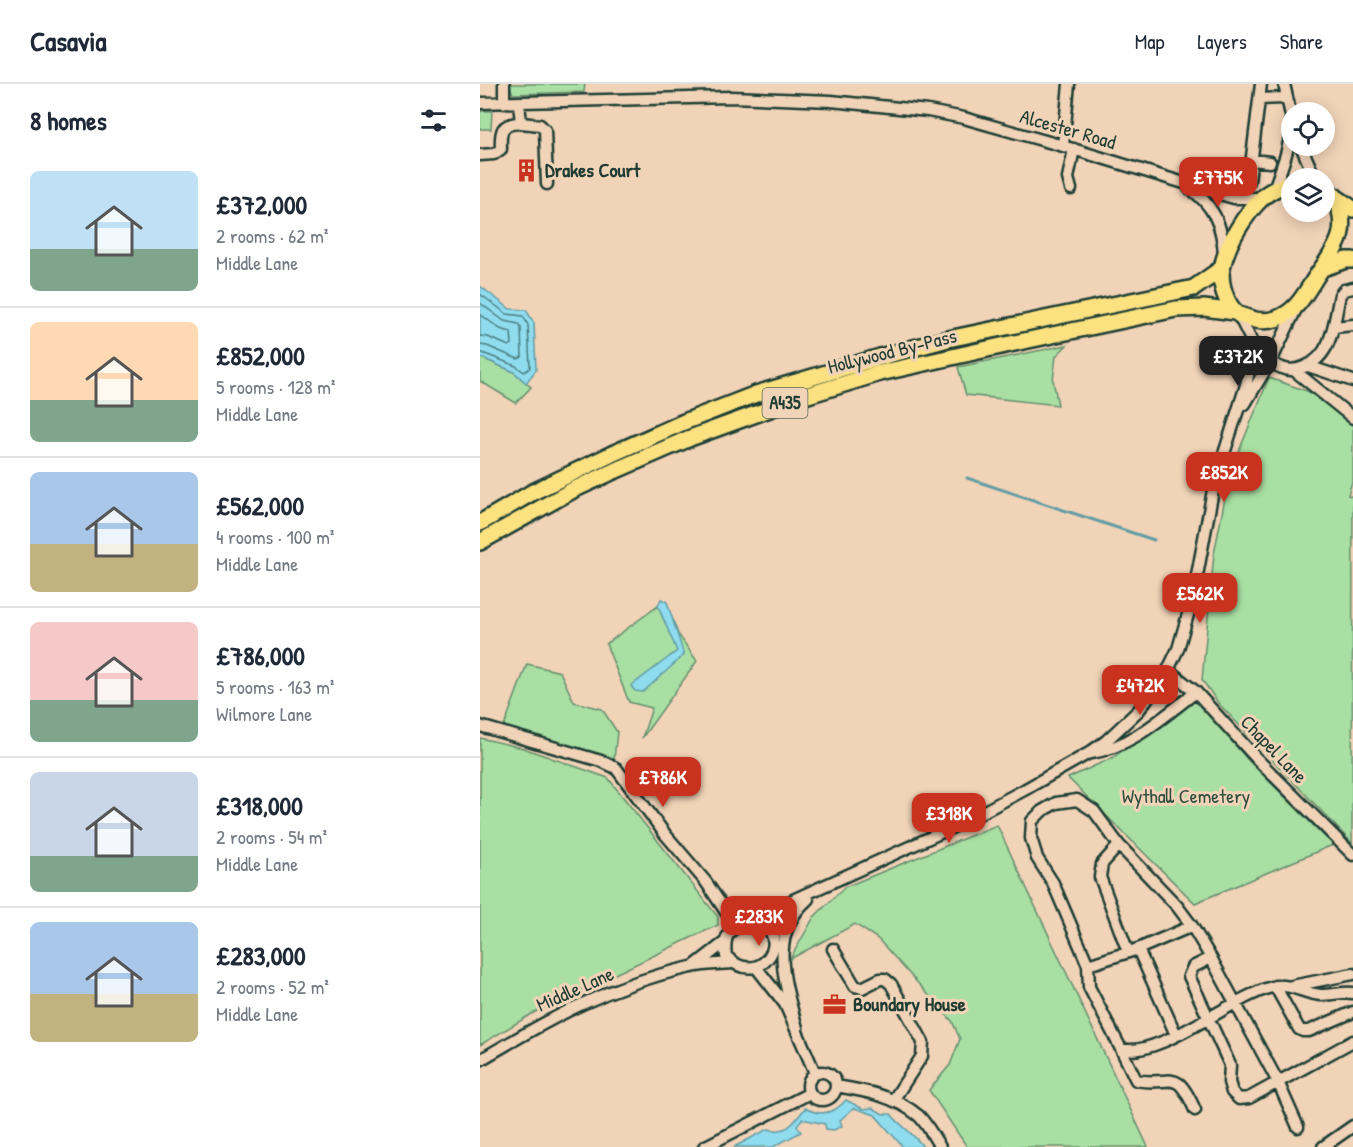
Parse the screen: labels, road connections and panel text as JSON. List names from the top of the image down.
{
  "streets": {
    "highway": ["Hollywood By-Pass", "A435"],
    "street": ["Alcester Road", "Chapel Lane", "Middle Lane"]
  },
  "crossings": [
    ["Alcester Road", "Hollywood By-Pass"],
    ["Hollywood By-Pass", "Middle Lane"],
    ["Chapel Lane", "Middle Lane"]
  ],
  "parks": ["Wythall Cemetery"],
  "places": {
    "building": ["Drakes Court"],
    "office": ["Boundary House"]
  },
  "page": {
    "header": "Casavia",
    "nav": ["Map", "Layers", "Share"],
    "heading": "8 homes",
    "list": [
      {
        "name": "£372,000",
        "note": "2 rooms · 62 m² · Middle Lane"
      },
      {
        "name": "£852,000",
        "note": "5 rooms · 128 m² · Middle Lane"
      },
      {
        "name": "£562,000",
        "note": "4 rooms · 100 m² · Middle Lane"
      },
      {
        "name": "£786,000",
        "note": "5 rooms · 163 m² · Wilmore Lane"
      },
      {
        "name": "£318,000",
        "note": "2 rooms · 54 m² · Middle Lane"
      },
      {
        "name": "£283,000",
        "note": "2 rooms · 52 m² · Middle Lane"
      }
    ],
    "price": [
      "£775K",
      "£372K",
      "£852K",
      "£562K",
      "£472K",
      "£786K",
      "£318K",
      "£283K"
    ]
  }
}
